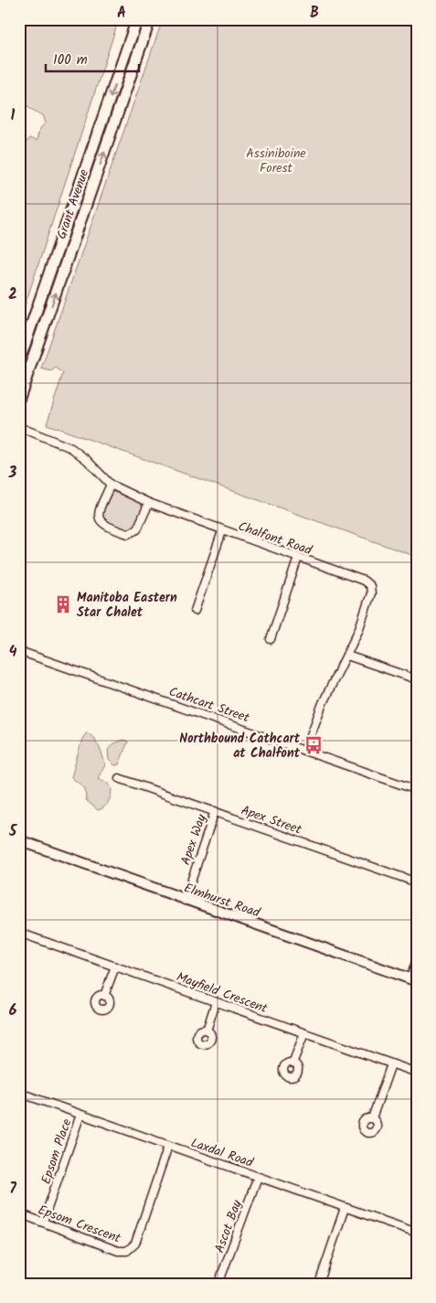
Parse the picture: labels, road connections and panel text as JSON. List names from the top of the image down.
{
  "streets": {
    "main road": ["Grant Avenue"],
    "street": [
      "Chalfont Road",
      "Cathcart Street",
      "Apex Street",
      "Apex Way",
      "Elmhurst Road",
      "Mayfield Crescent",
      "Epsom Place",
      "Laxdal Road",
      "Epsom Crescent",
      "Ascot Bay"
    ]
  },
  "crossings": [
    ["Chalfont Road", "Cathcart Street"],
    ["Apex Street", "Apex Way"],
    ["Apex Way", "Elmhurst Road"],
    ["Epsom Place", "Laxdal Road"],
    ["Epsom Place", "Epsom Crescent"],
    ["Laxdal Road", "Epsom Crescent"],
    ["Laxdal Road", "Ascot Bay"]
  ],
  "parks": ["Assiniboine Forest"],
  "places": {
    "building": ["Manitoba Eastern Star Chalet"],
    "bus stop": ["Northbound Cathcart at Chalfont"]
  },
  "scale_bar": "100 m",
  "grid": {
    "columns": ["A", "B"],
    "rows": [
      "1",
      "2",
      "3",
      "4",
      "5",
      "6",
      "7"
    ]
  }
}
